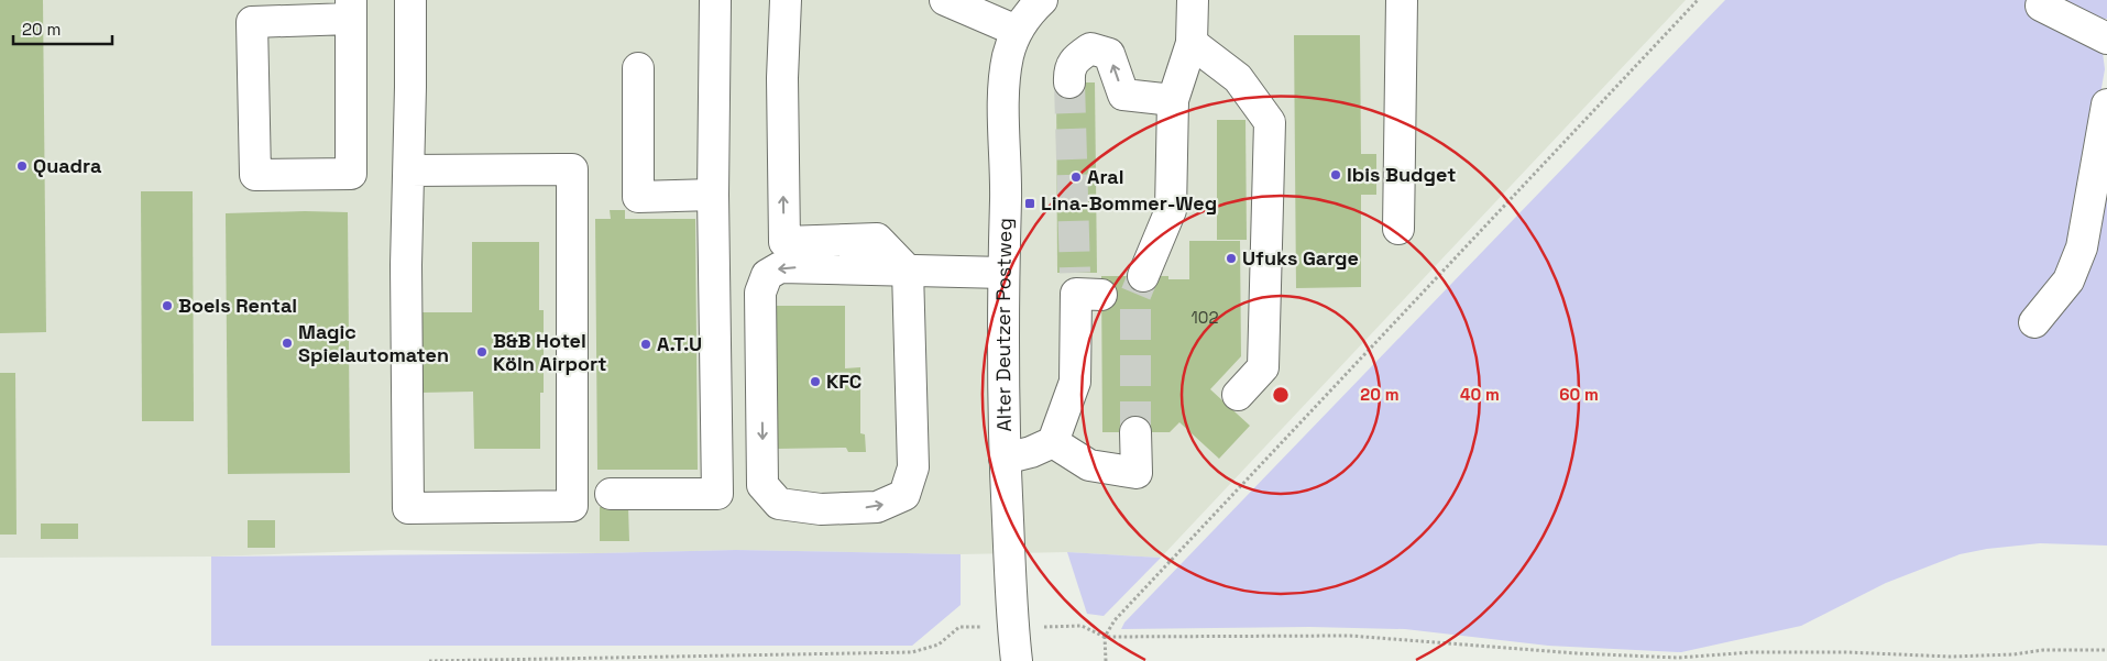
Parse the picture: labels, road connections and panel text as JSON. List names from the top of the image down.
{
  "streets": {
    "street": ["Alter Deutzer Postweg"]
  },
  "places": {
    "other": [
      "Quadra",
      "Ibis Budget",
      "Aral",
      "Ufuks Garge",
      "Boels Rental",
      "Magic Spielautomaten",
      "A.T.U",
      "B&B Hotel Köln Airport",
      "KFC"
    ],
    "transit": ["Lina-Bommer-Weg"]
  },
  "house_numbers": ["102"],
  "scale_bar": "20 m",
  "rings": ["20 m", "40 m", "60 m"]
}
